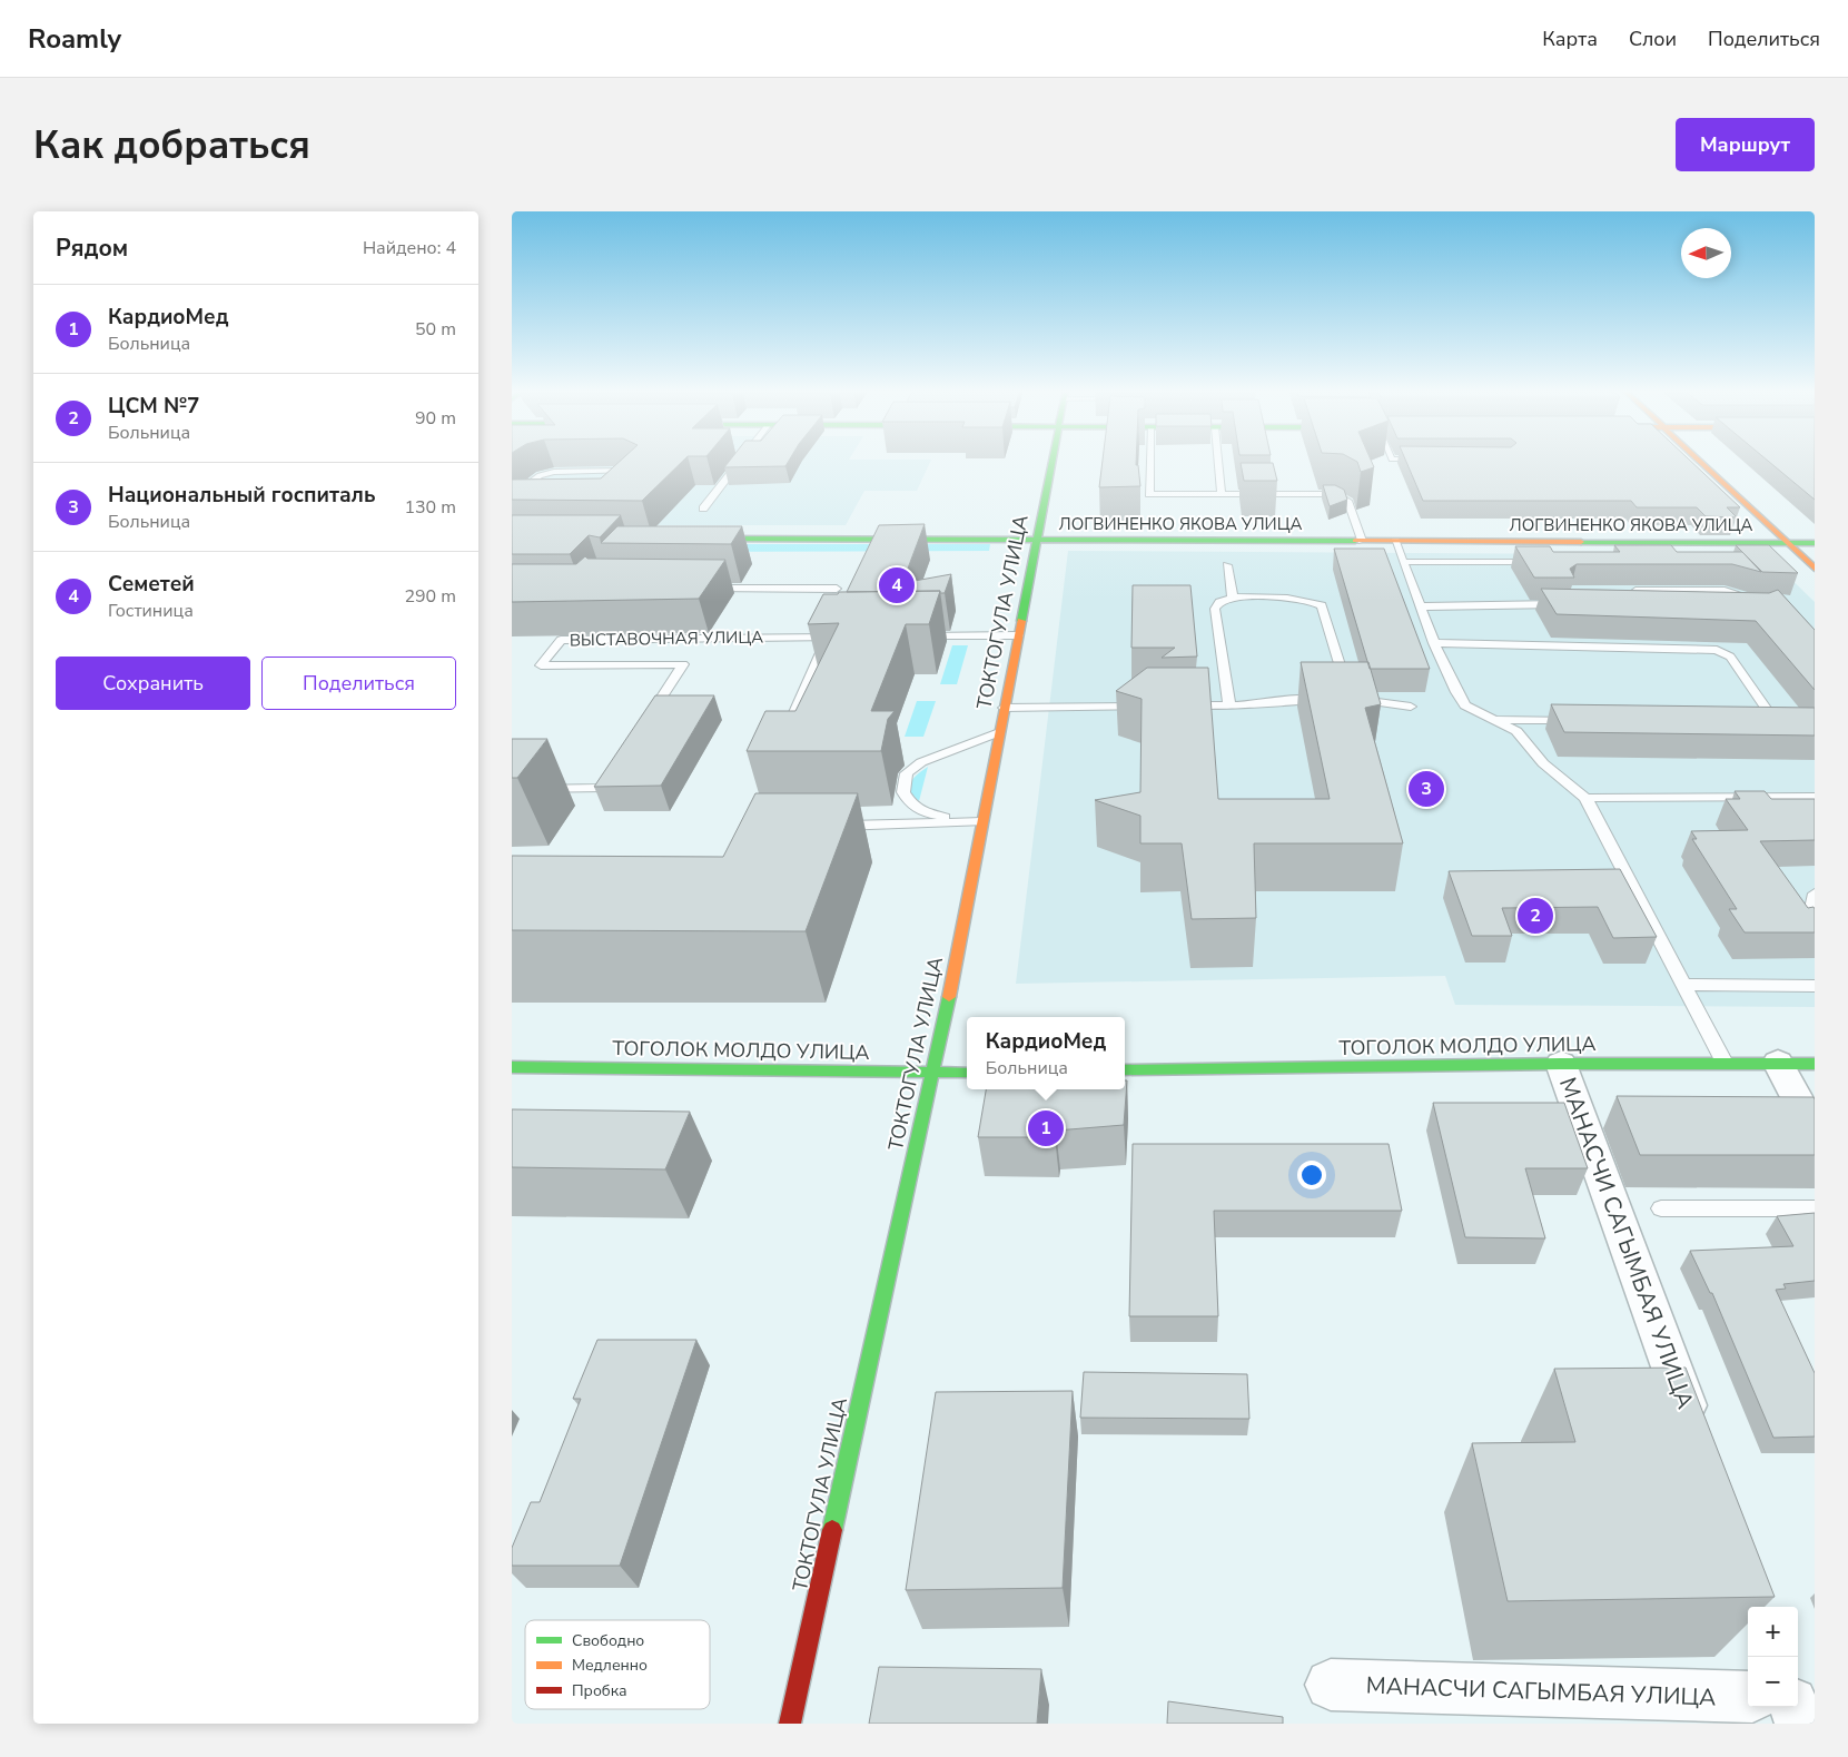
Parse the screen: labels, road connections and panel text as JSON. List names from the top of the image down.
{
  "streets": {
    "main road": ["ЛОГВИНЕНКО ЯКОВА УЛИЦА", "ТОКТОГУЛА УЛИЦА", "ТОГОЛОК МОЛДО УЛИЦА"],
    "street": ["МАНАСЧИ САГЫМБАЯ УЛИЦА"],
    "lane": ["ВЫСТАВОЧНАЯ УЛИЦА"]
  },
  "crossings": [
    ["ЛОГВИНЕНКО ЯКОВА УЛИЦА", "ТОКТОГУЛА УЛИЦА"],
    ["ТОКТОГУЛА УЛИЦА", "ТОГОЛОК МОЛДО УЛИЦА"],
    ["ТОГОЛОК МОЛДО УЛИЦА", "МАНАСЧИ САГЫМБАЯ УЛИЦА"]
  ],
  "legend": ["Свободно", "Медленно", "Пробка"],
  "north": "left",
  "page": {
    "header": "Roamly",
    "nav": ["Карта", "Слои", "Поделиться"],
    "buttons": [
      "Маршрут",
      ["Сохранить", "Поделиться"]
    ],
    "title": "Как добраться",
    "heading": ["Рядом", "Найдено: 4"],
    "list": [
      {
        "mark": "1",
        "name": "КардиоМед",
        "note": "Больница",
        "value": "50 m"
      },
      {
        "mark": "2",
        "name": "ЦСМ №7",
        "note": "Больница",
        "value": "90 m"
      },
      {
        "mark": "3",
        "name": "Национальный госпиталь",
        "note": "Больница",
        "value": "130 m"
      },
      {
        "mark": "4",
        "name": "Семетей",
        "note": "Гостиница",
        "value": "290 m"
      }
    ],
    "pins": [
      "4",
      "3",
      "2",
      "1"
    ],
    "popup": ["КардиоМед", "Больница"],
    "map_buttons": ["+", "−"]
  }
}
